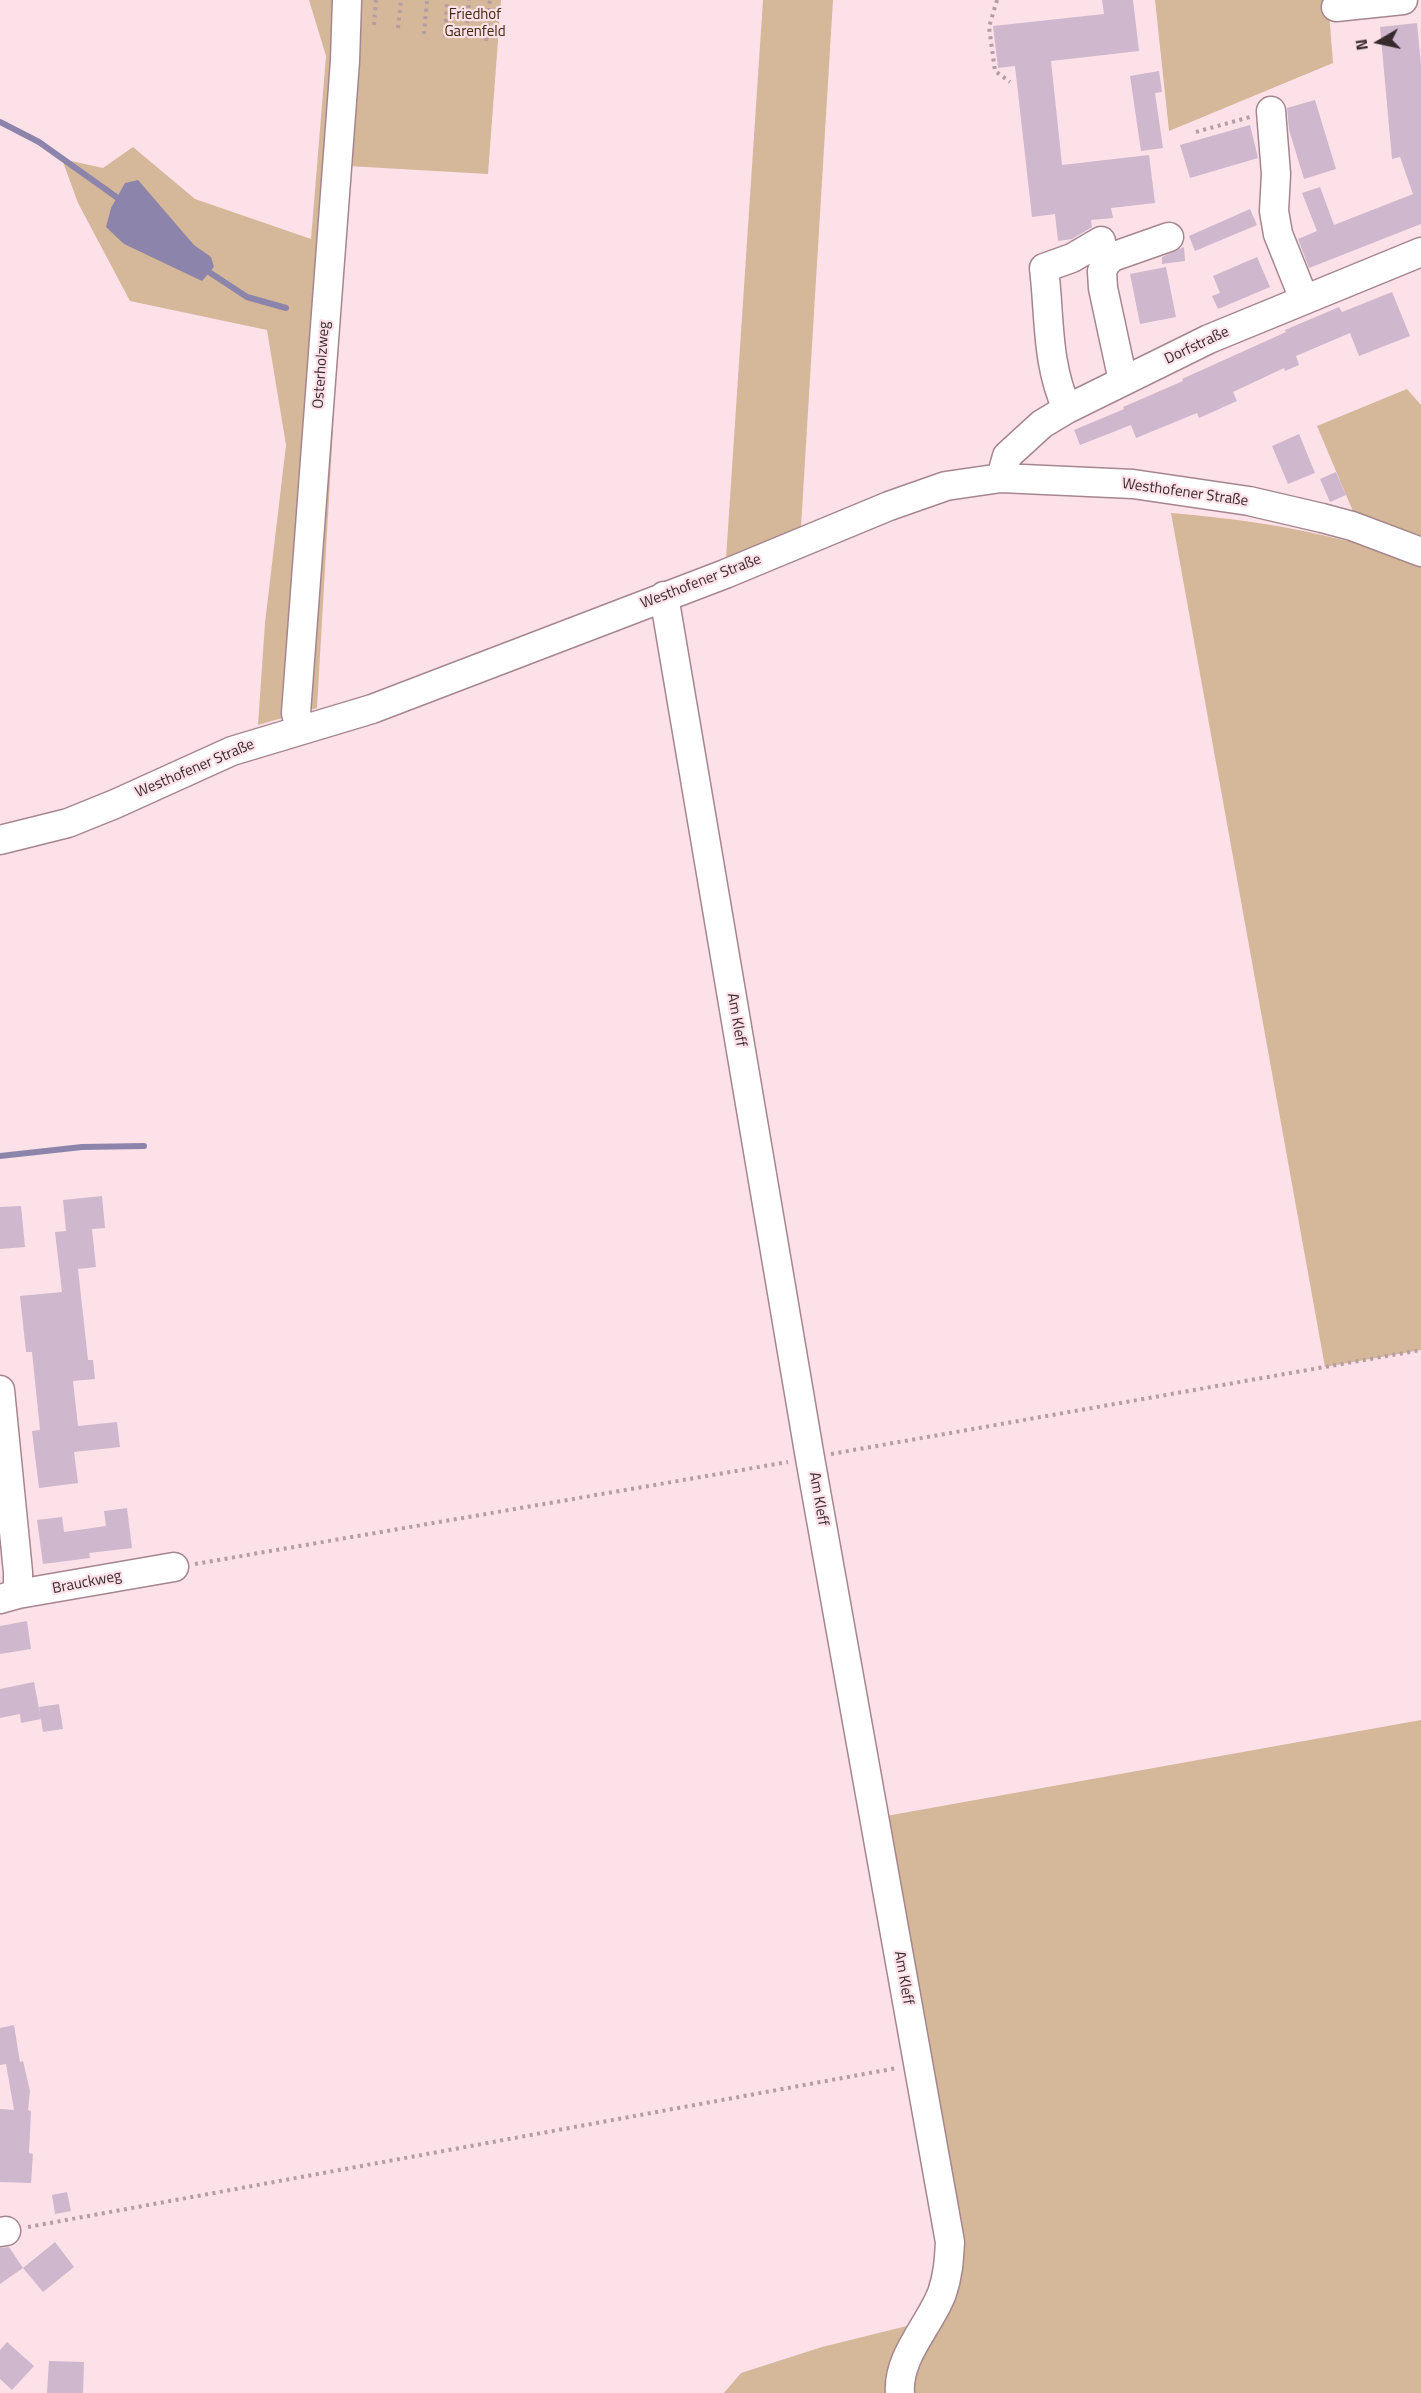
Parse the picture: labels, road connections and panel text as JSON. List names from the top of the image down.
{
  "streets": {
    "street": [
      "Dorfstraße",
      "Osterholzweg",
      "Westhofener Straße",
      "Am Kleff",
      "Brauckweg"
    ]
  },
  "crossings": [
    ["Dorfstraße", "Westhofener Straße"],
    ["Osterholzweg", "Westhofener Straße"],
    ["Westhofener Straße", "Am Kleff"]
  ],
  "parks": ["Friedhof Garenfeld"],
  "north": "left"
}
